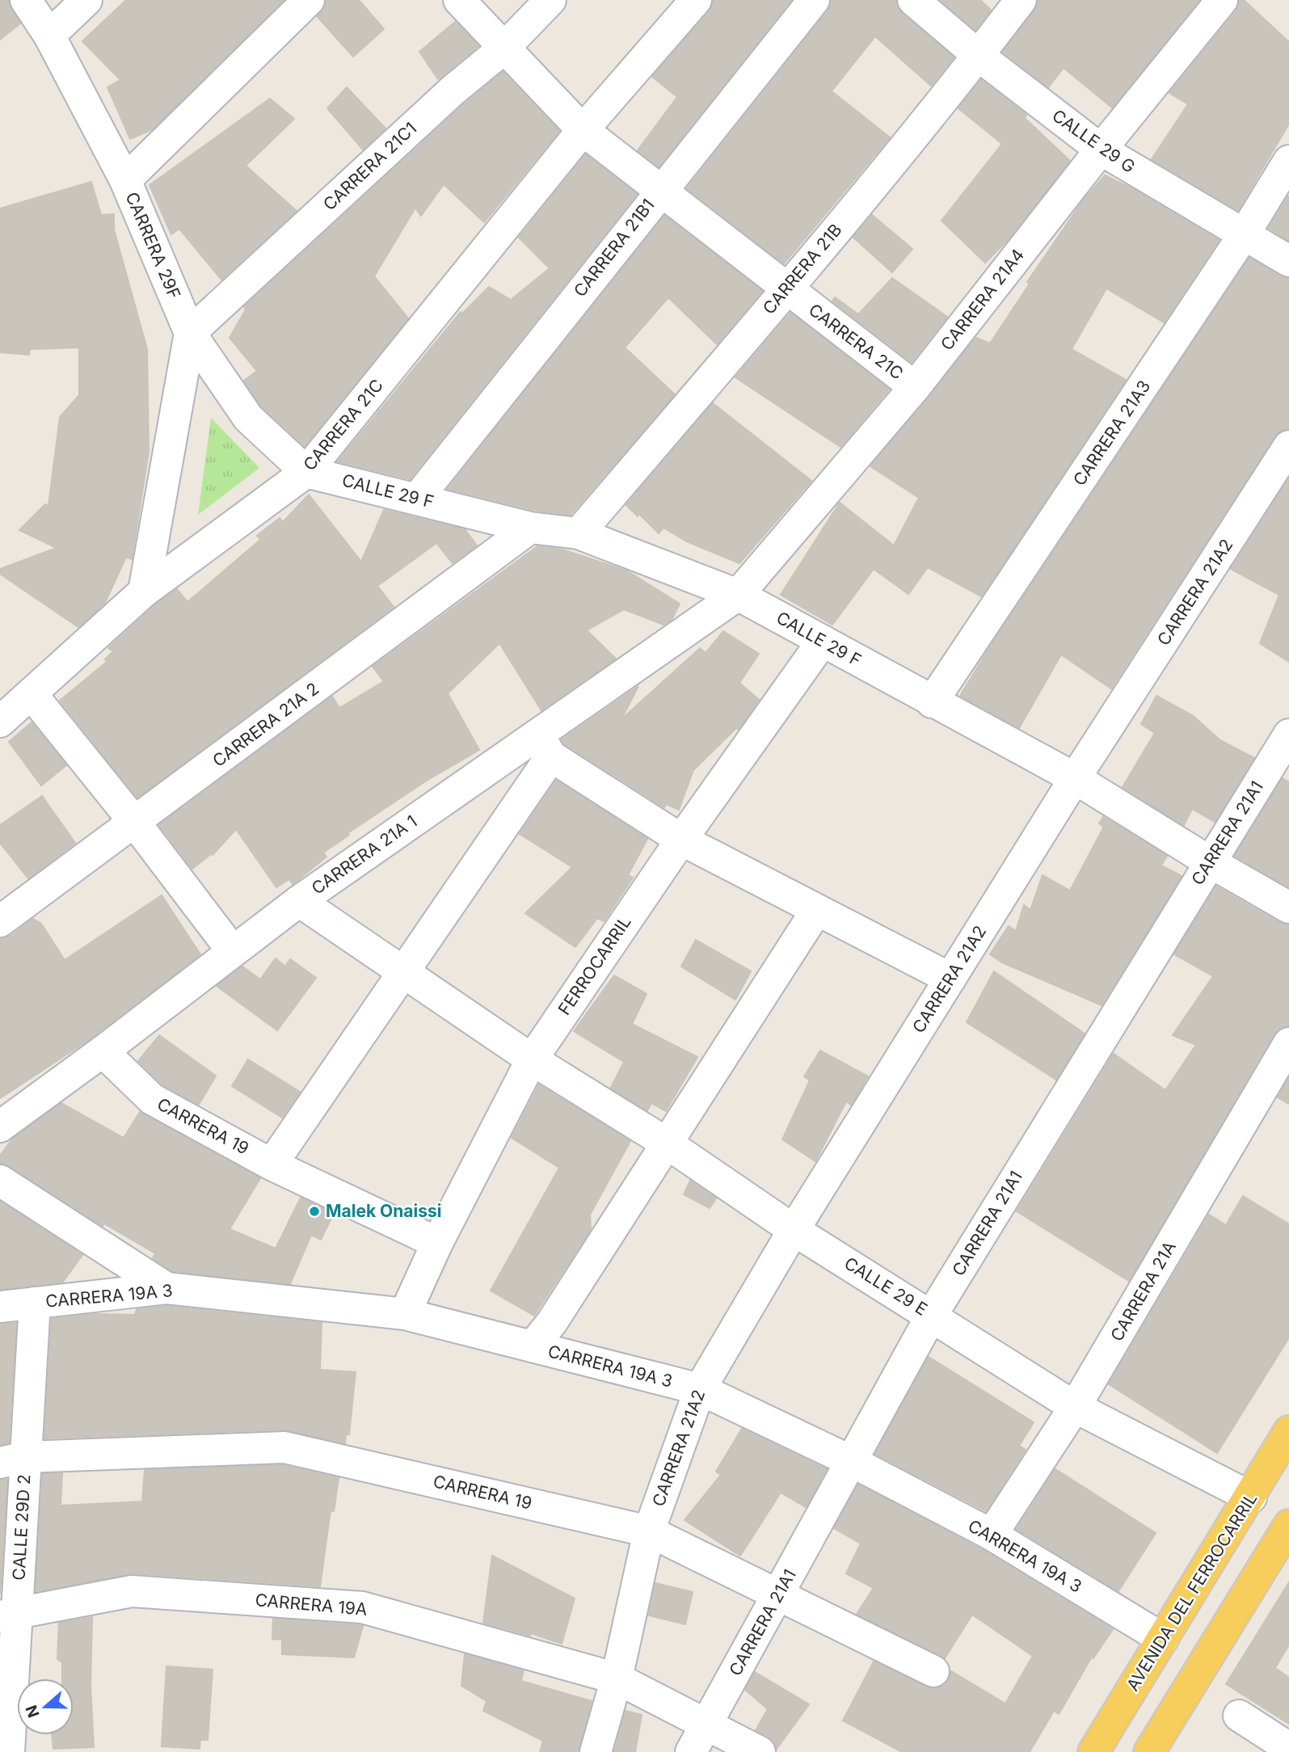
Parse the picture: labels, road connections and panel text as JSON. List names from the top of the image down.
{
  "streets": {
    "main road": ["AVENIDA DEL FERROCARRIL"],
    "street": [
      "CALLE 29 G",
      "CARRERA 21C1",
      "CARRERA 29F",
      "CARRERA 21B1",
      "CARRERA 21B",
      "CARRERA 21A4",
      "CARRERA 21C",
      "CARRERA 21A3",
      "CALLE 29 F",
      "CARRERA 21A2",
      "CARRERA 21A 2",
      "CARRERA 21A1",
      "CARRERA 21A 1",
      "FERROCARRIL",
      "CARRERA 19",
      "CALLE 29 E",
      "CARRERA 21A",
      "CARRERA 19A 3",
      "CALLE 29D 2",
      "CARRERA 19A"
    ]
  },
  "crossings": [
    ["CALLE 29 G", "CARRERA 21B"],
    ["CALLE 29 G", "CARRERA 21A4"],
    ["CALLE 29 G", "CARRERA 21A3"],
    ["CARRERA 21C1", "CARRERA 29F"],
    ["CARRERA 21C1", "CARRERA 21C"],
    ["CARRERA 29F", "CARRERA 21C"],
    ["CARRERA 29F", "CALLE 29 F"],
    ["CARRERA 21B1", "CARRERA 21C"],
    ["CARRERA 21B1", "CALLE 29 F"],
    ["CARRERA 21B", "CARRERA 21C"],
    ["CARRERA 21B", "CALLE 29 F"],
    ["CARRERA 21A4", "CARRERA 21C"],
    ["CARRERA 21A4", "CALLE 29 F"],
    ["CARRERA 21A4", "CARRERA 21A 1"],
    ["CARRERA 21C", "CALLE 29 F"],
    ["CARRERA 21A3", "CALLE 29 F"],
    ["CALLE 29 F", "CARRERA 21A2"],
    ["CALLE 29 F", "CARRERA 21A 2"],
    ["CALLE 29 F", "CARRERA 21A1"],
    ["CALLE 29 F", "CARRERA 21A 1"],
    ["CALLE 29 F", "FERROCARRIL"],
    ["CARRERA 21A2", "CARRERA 19"],
    ["CARRERA 21A2", "CALLE 29 E"],
    ["CARRERA 21A2", "CARRERA 19A 3"],
    ["CARRERA 21A2", "CARRERA 19A"],
    ["CARRERA 21A1", "CARRERA 19"],
    ["CARRERA 21A1", "CALLE 29 E"],
    ["CARRERA 21A1", "CARRERA 19A 3"],
    ["CARRERA 21A1", "CARRERA 19A"],
    ["CARRERA 21A 1", "CARRERA 19"],
    ["FERROCARRIL", "CARRERA 19"],
    ["FERROCARRIL", "CALLE 29 E"],
    ["FERROCARRIL", "CARRERA 19A 3"],
    ["CARRERA 19", "CALLE 29D 2"],
    ["CALLE 29 E", "CARRERA 21A"],
    ["CALLE 29 E", "AVENIDA DEL FERROCARRIL"],
    ["CARRERA 21A", "CARRERA 19A 3"],
    ["CARRERA 19A 3", "CALLE 29D 2"],
    ["CARRERA 19A 3", "AVENIDA DEL FERROCARRIL"],
    ["CALLE 29D 2", "CARRERA 19A"]
  ],
  "places": ["Malek Onaissi"],
  "north": "left"
}
